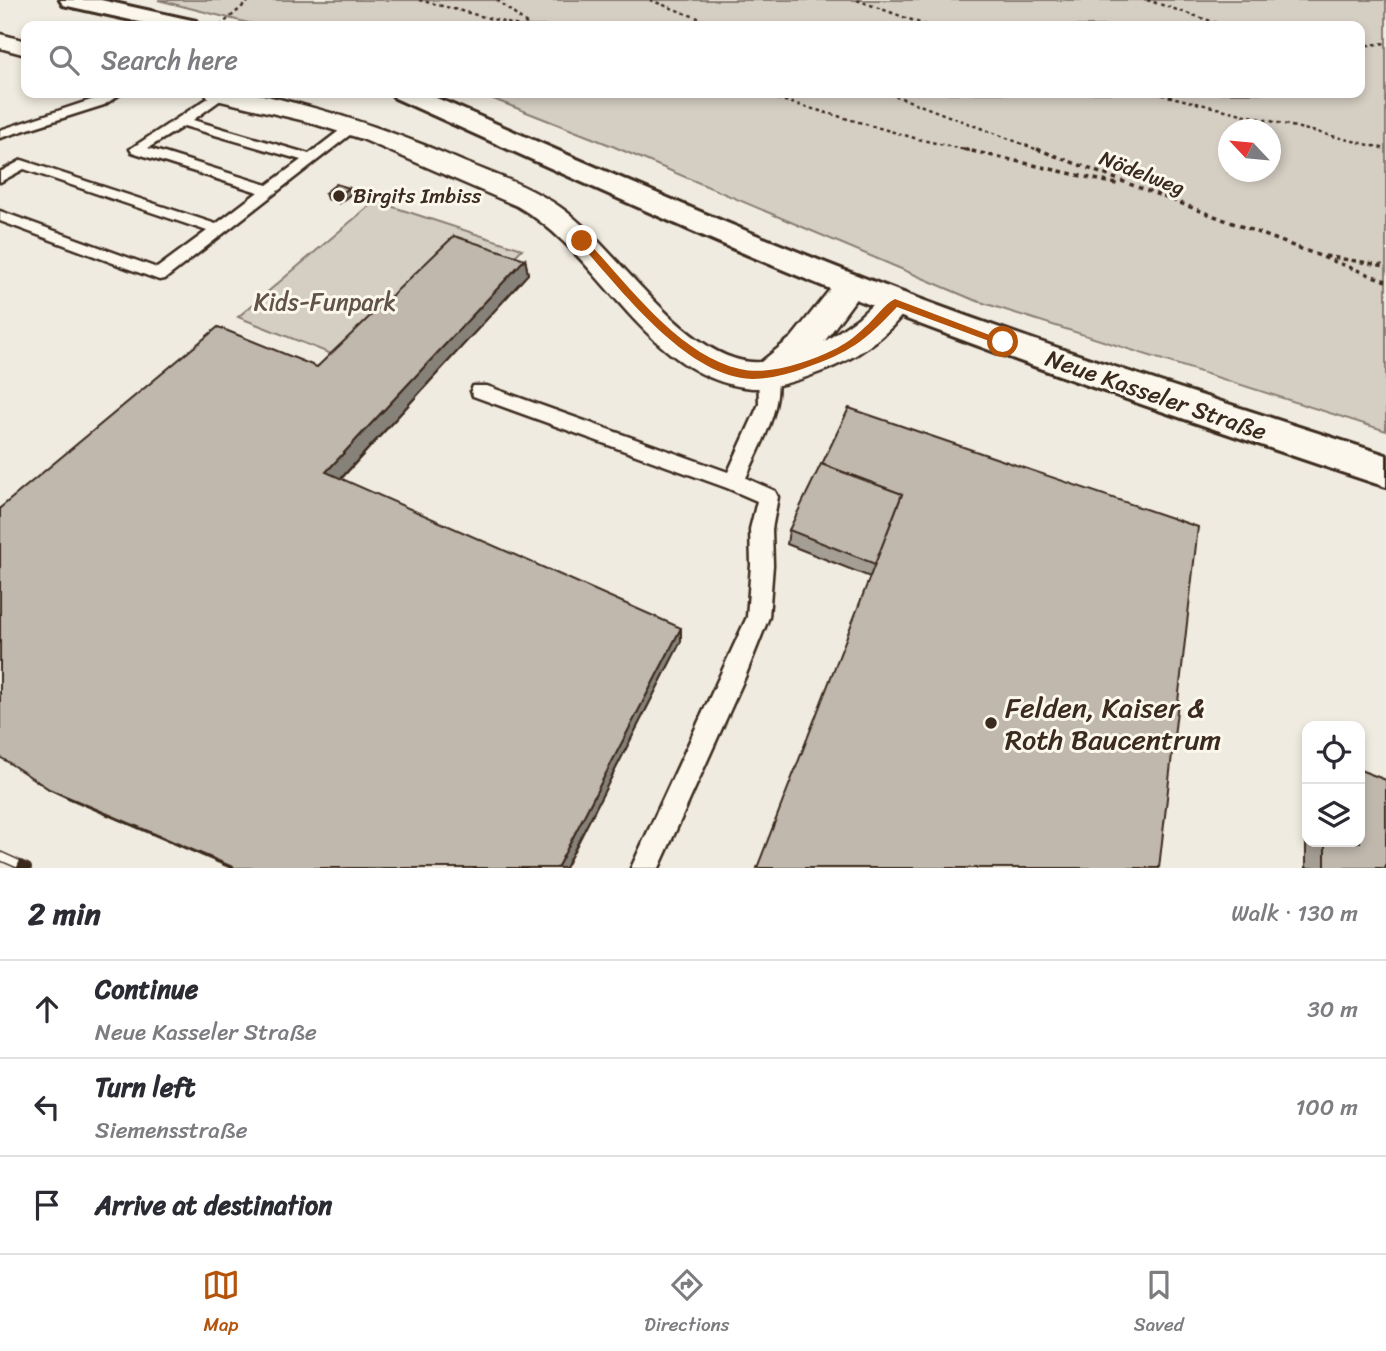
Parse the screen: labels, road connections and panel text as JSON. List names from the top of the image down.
{
  "streets": {
    "main road": ["Neue Kasseler Straße"],
    "path": ["Nödelweg"]
  },
  "parks": ["Kids-Funpark"],
  "places": ["Birgits Imbiss", "Felden, Kaiser & Roth Baucentrum"],
  "north": "top left",
  "page": {
    "search": "Search here",
    "heading": ["2 min", "Walk · 130 m"],
    "list": [
      ["Continue", "Neue Kasseler Straße", "30 m"],
      ["Turn left", "Siemensstraße", "100 m"],
      "Arrive at destination"
    ],
    "nav": ["Map", "Directions", "Saved"]
  }
}
